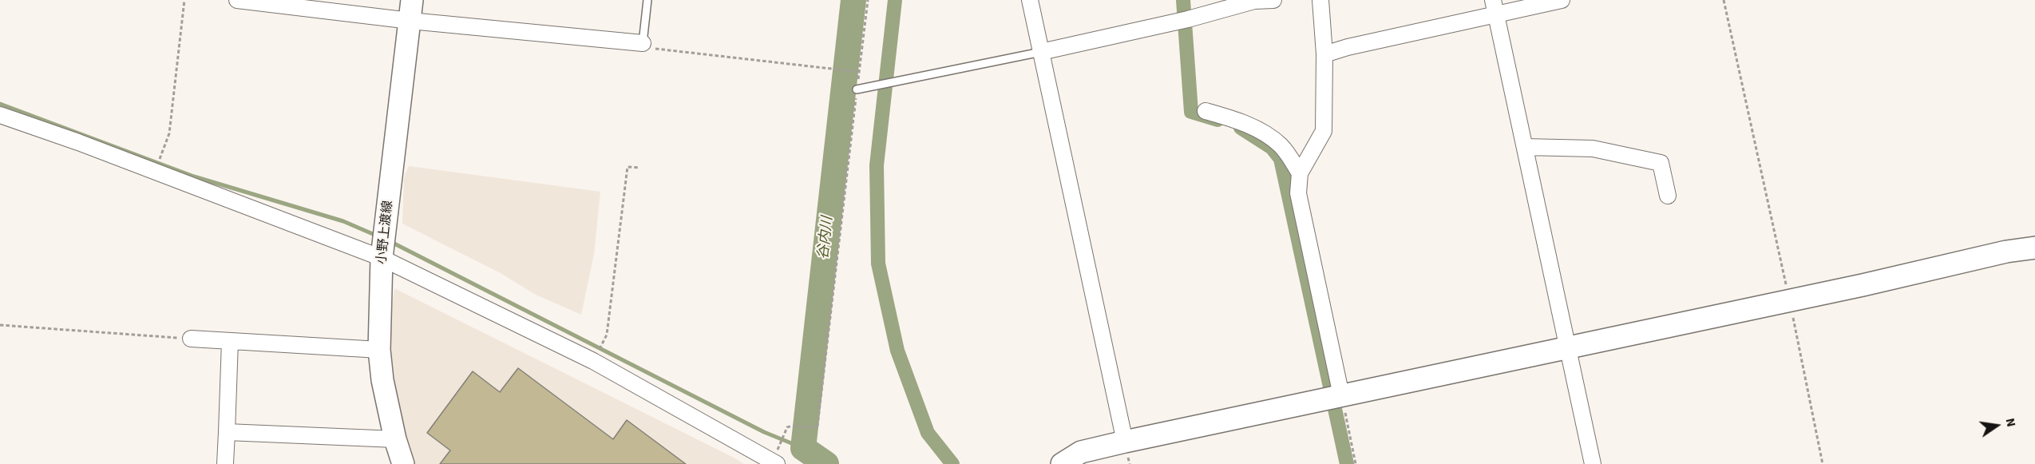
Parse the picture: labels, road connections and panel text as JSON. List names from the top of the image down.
{
  "streets": {
    "street": ["小野上渡線"]
  },
  "water": ["谷内川"],
  "north": "right"
}
